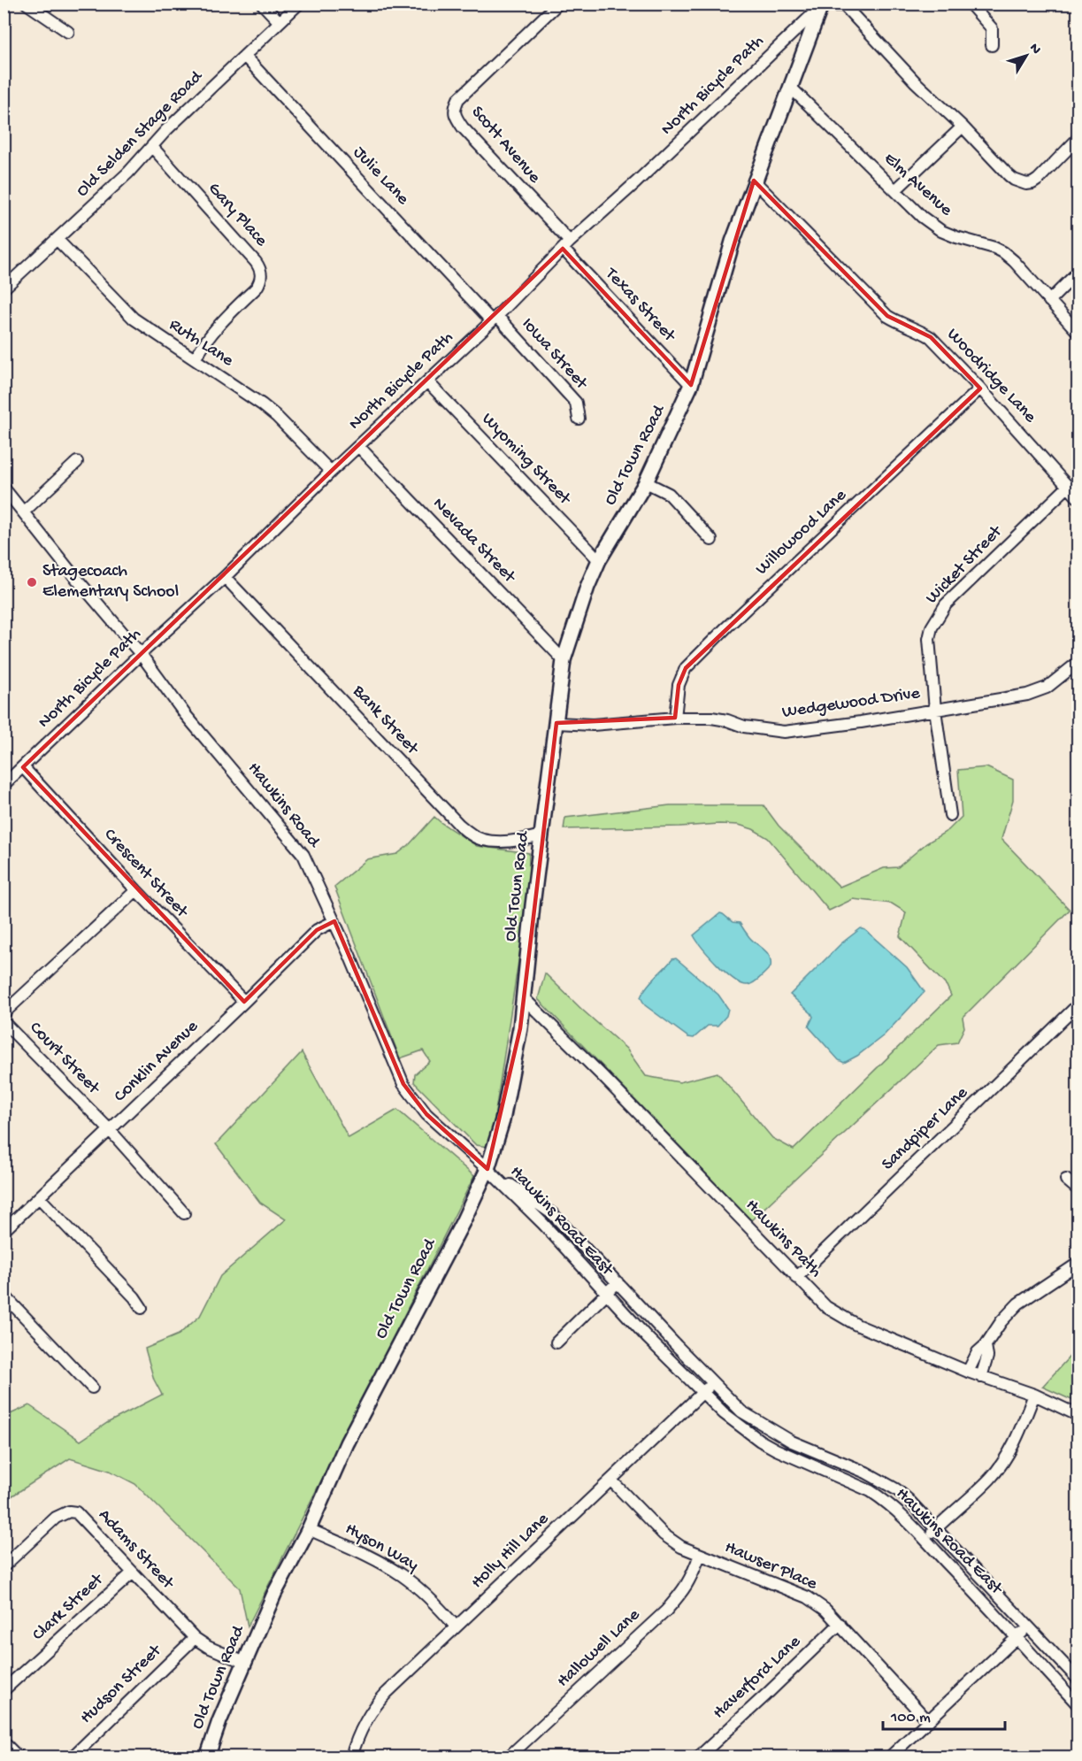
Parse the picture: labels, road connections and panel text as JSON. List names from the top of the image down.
{
  "streets": {
    "main road": ["Old Town Road"],
    "street": [
      "North Bicycle Path",
      "Old Selden Stage Road",
      "Scott Avenue",
      "Julie Lane",
      "Elm Avenue",
      "Gary Place",
      "Texas Street",
      "Ruth Lane",
      "Iowa Street",
      "Woodridge Lane",
      "Wyoming Street",
      "Willowood Lane",
      "Nevada Street",
      "Wicket Street",
      "Wedgewood Drive",
      "Bank Street",
      "Hawkins Road",
      "Crescent Street",
      "Court Street",
      "Conklin Avenue",
      "Sandpiper Lane",
      "Hawkins Road East",
      "Hawkins Path",
      "Hyson Way",
      "Adams Street",
      "Holly Hill Lane",
      "Hawser Place",
      "Clark Street",
      "Hallowell Lane",
      "Haverford Lane",
      "Hudson Street"
    ]
  },
  "crossings": [
    ["North Bicycle Path", "Scott Avenue"],
    ["North Bicycle Path", "Julie Lane"],
    ["North Bicycle Path", "Texas Street"],
    ["North Bicycle Path", "Ruth Lane"],
    ["North Bicycle Path", "Iowa Street"],
    ["North Bicycle Path", "Old Town Road"],
    ["North Bicycle Path", "Wyoming Street"],
    ["North Bicycle Path", "Nevada Street"],
    ["North Bicycle Path", "Bank Street"],
    ["North Bicycle Path", "Hawkins Road"],
    ["North Bicycle Path", "Crescent Street"],
    ["Old Selden Stage Road", "Julie Lane"],
    ["Old Selden Stage Road", "Gary Place"],
    ["Old Selden Stage Road", "Ruth Lane"],
    ["Scott Avenue", "Texas Street"],
    ["Julie Lane", "Iowa Street"],
    ["Elm Avenue", "Old Town Road"],
    ["Gary Place", "Ruth Lane"],
    ["Texas Street", "Old Town Road"],
    ["Woodridge Lane", "Old Town Road"],
    ["Woodridge Lane", "Willowood Lane"],
    ["Woodridge Lane", "Wicket Street"],
    ["Old Town Road", "Wyoming Street"],
    ["Old Town Road", "Nevada Street"],
    ["Old Town Road", "Wedgewood Drive"],
    ["Old Town Road", "Bank Street"],
    ["Old Town Road", "Hawkins Road"],
    ["Old Town Road", "Hawkins Road East"],
    ["Old Town Road", "Hawkins Path"],
    ["Old Town Road", "Hyson Way"],
    ["Old Town Road", "Adams Street"],
    ["Willowood Lane", "Wedgewood Drive"],
    ["Wicket Street", "Wedgewood Drive"],
    ["Hawkins Road", "Conklin Avenue"],
    ["Hawkins Road", "Hawkins Road East"],
    ["Crescent Street", "Conklin Avenue"],
    ["Court Street", "Conklin Avenue"],
    ["Sandpiper Lane", "Hawkins Path"],
    ["Hawkins Road East", "Holly Hill Lane"],
    ["Hyson Way", "Holly Hill Lane"],
    ["Adams Street", "Clark Street"],
    ["Adams Street", "Hudson Street"],
    ["Holly Hill Lane", "Hawser Place"],
    ["Hawser Place", "Hallowell Lane"],
    ["Hawser Place", "Haverford Lane"]
  ],
  "places": ["Stagecoach Elementary School"],
  "scale_bar": "100 m",
  "north": "top right"
}
